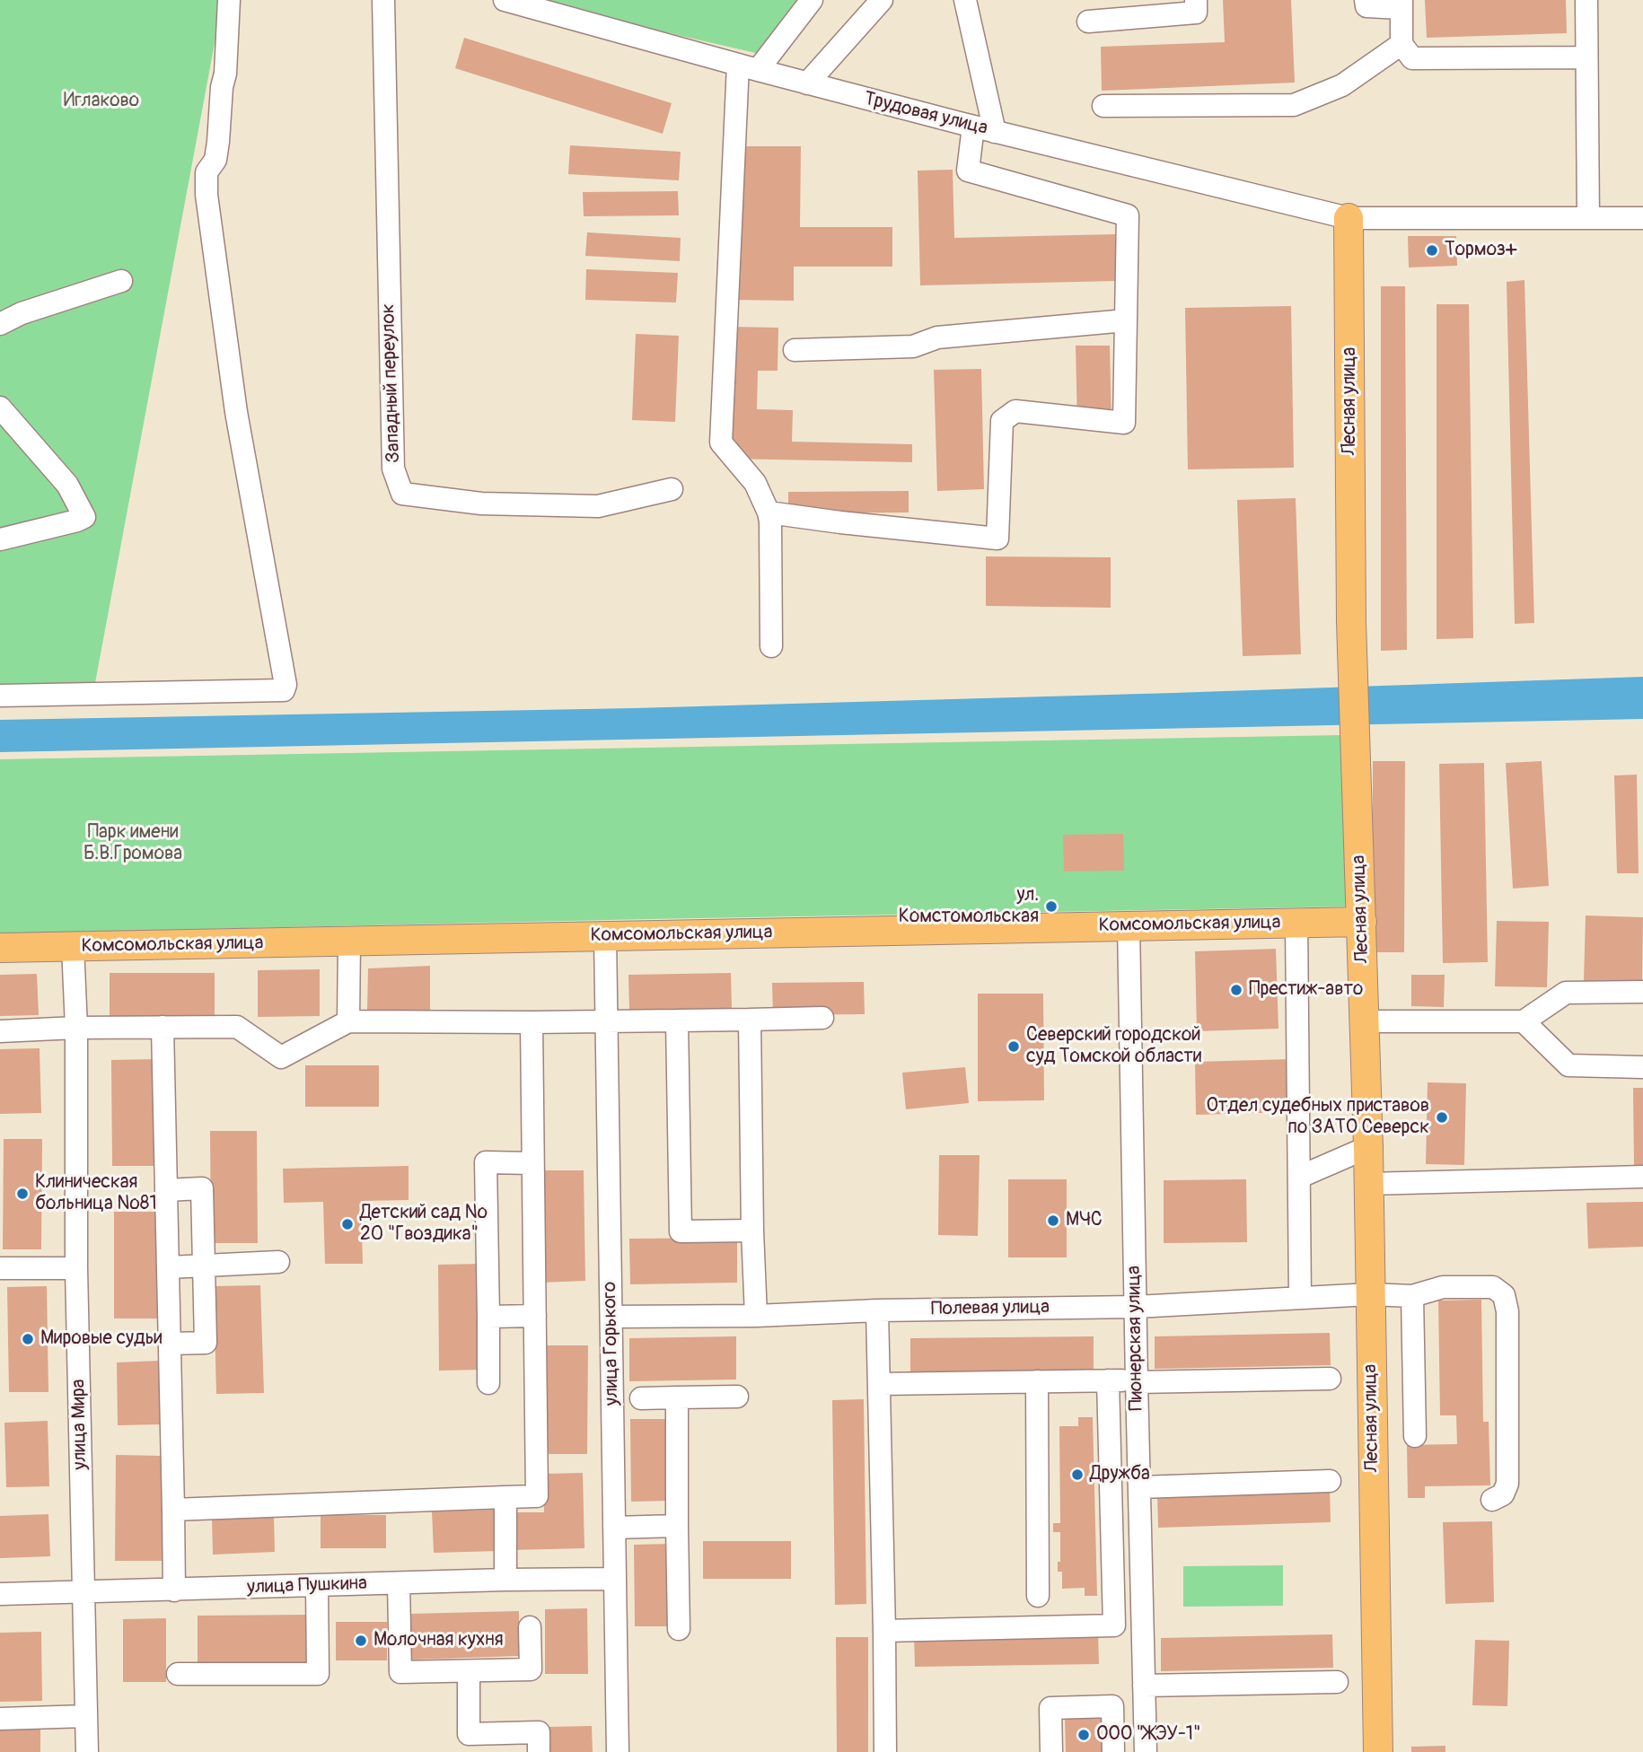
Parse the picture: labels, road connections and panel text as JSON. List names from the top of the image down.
{
  "streets": {
    "main road": ["Лесная улица", "Комсомольская улица"],
    "street": [
      "Трудовая улица",
      "Западный переулок",
      "Полевая улица",
      "Пионерская улица",
      "улица Горького",
      "улица Мира",
      "улица Пушкина"
    ]
  },
  "crossings": [
    ["Трудовая улица", "Лесная улица"],
    ["Лесная улица", "Комсомольская улица"],
    ["Лесная улица", "Полевая улица"],
    ["Комсомольская улица", "Пионерская улица"],
    ["Комсомольская улица", "улица Горького"],
    ["Комсомольская улица", "улица Мира"],
    ["Полевая улица", "Пионерская улица"],
    ["Полевая улица", "улица Горького"],
    ["улица Горького", "улица Пушкина"],
    ["улица Мира", "улица Пушкина"]
  ],
  "parks": ["Иглаково", "Парк имени Б.В.Громова"],
  "places": [
    "Тормоз+",
    "ул. Комстомольская",
    "Престиж-авто",
    "Северский городской суд Томской области",
    "Отдел судебных приставов по ЗАТО Северск",
    "Клиническая больница №81",
    "МЧС",
    "Детский сад № 20 \"Гвоздика\"",
    "Мировые судьи",
    "Дружба",
    "Молочная кухня",
    "ООО \"ЖЭУ-1\""
  ]
}
